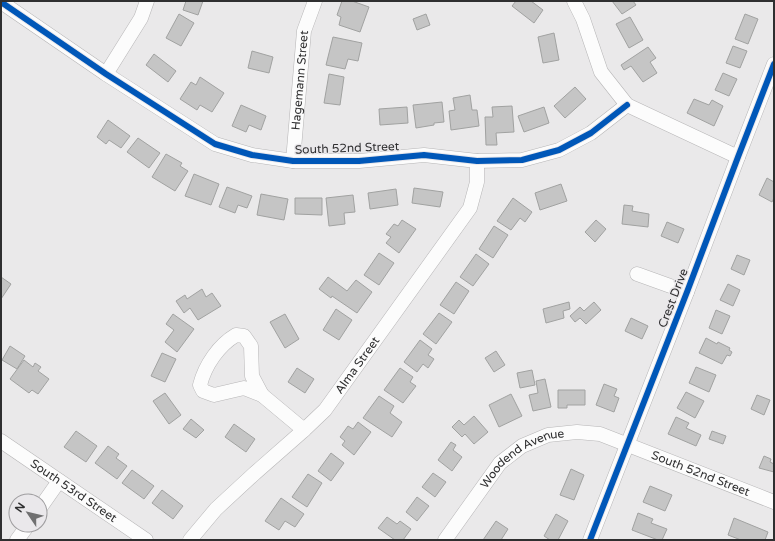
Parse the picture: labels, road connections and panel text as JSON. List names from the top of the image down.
{
  "streets": {
    "street": [
      "Hagemann Street",
      "South 52nd Street",
      "Crest Drive",
      "Alma Street",
      "Woodend Avenue",
      "South 53rd Street"
    ]
  },
  "crossings": [
    ["Hagemann Street", "South 52nd Street"],
    ["South 52nd Street", "Crest Drive"],
    ["South 52nd Street", "Alma Street"],
    ["South 52nd Street", "Woodend Avenue"],
    ["Crest Drive", "Woodend Avenue"]
  ],
  "north": "top left"
}
